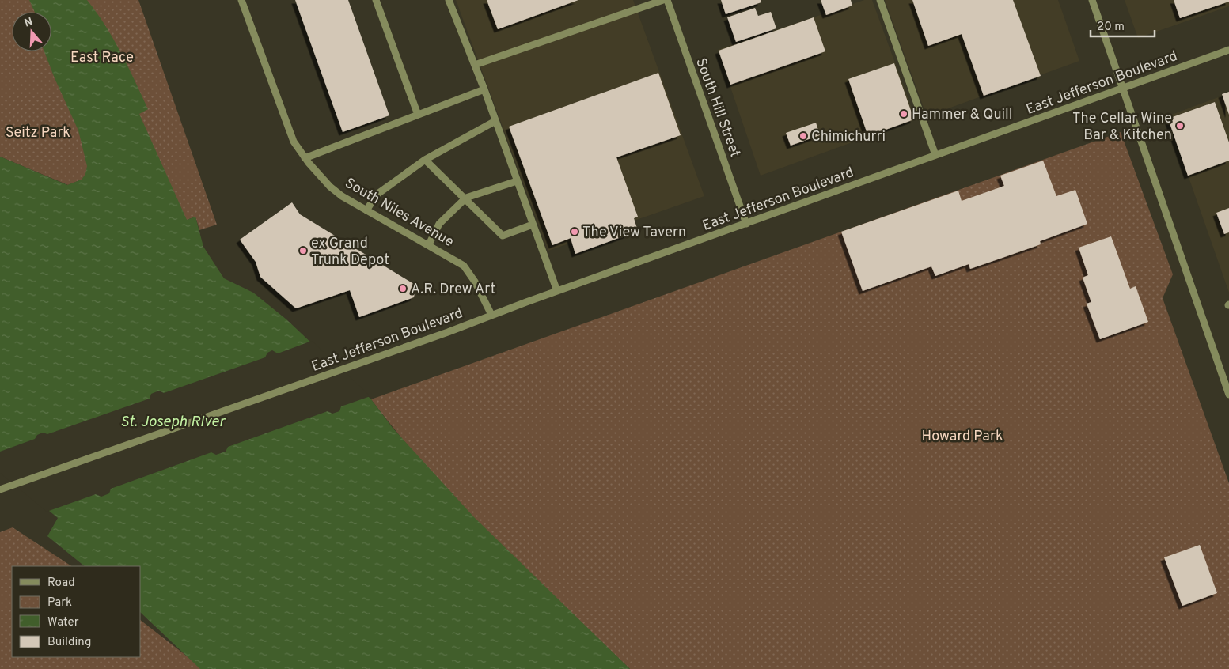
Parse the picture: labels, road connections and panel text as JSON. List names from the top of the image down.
{
  "streets": {
    "street": ["East Jefferson Boulevard", "South Hill Street", "South Niles Avenue"]
  },
  "crossings": [
    ["East Jefferson Boulevard", "South Hill Street"],
    ["East Jefferson Boulevard", "South Niles Avenue"]
  ],
  "water": ["St. Joseph River"],
  "parks": ["East Race", "Seitz Park", "Howard Park"],
  "places": [
    "Hammer & Quill",
    "The Cellar Wine Bar & Kitchen",
    "Chimichurri",
    "The View Tavern",
    "ex Grand Trunk Depot",
    "A.R. Drew Art"
  ],
  "legend": [
    "Road",
    "Park",
    "Water",
    "Building"
  ],
  "scale_bar": "20 m",
  "north": "top"
}
